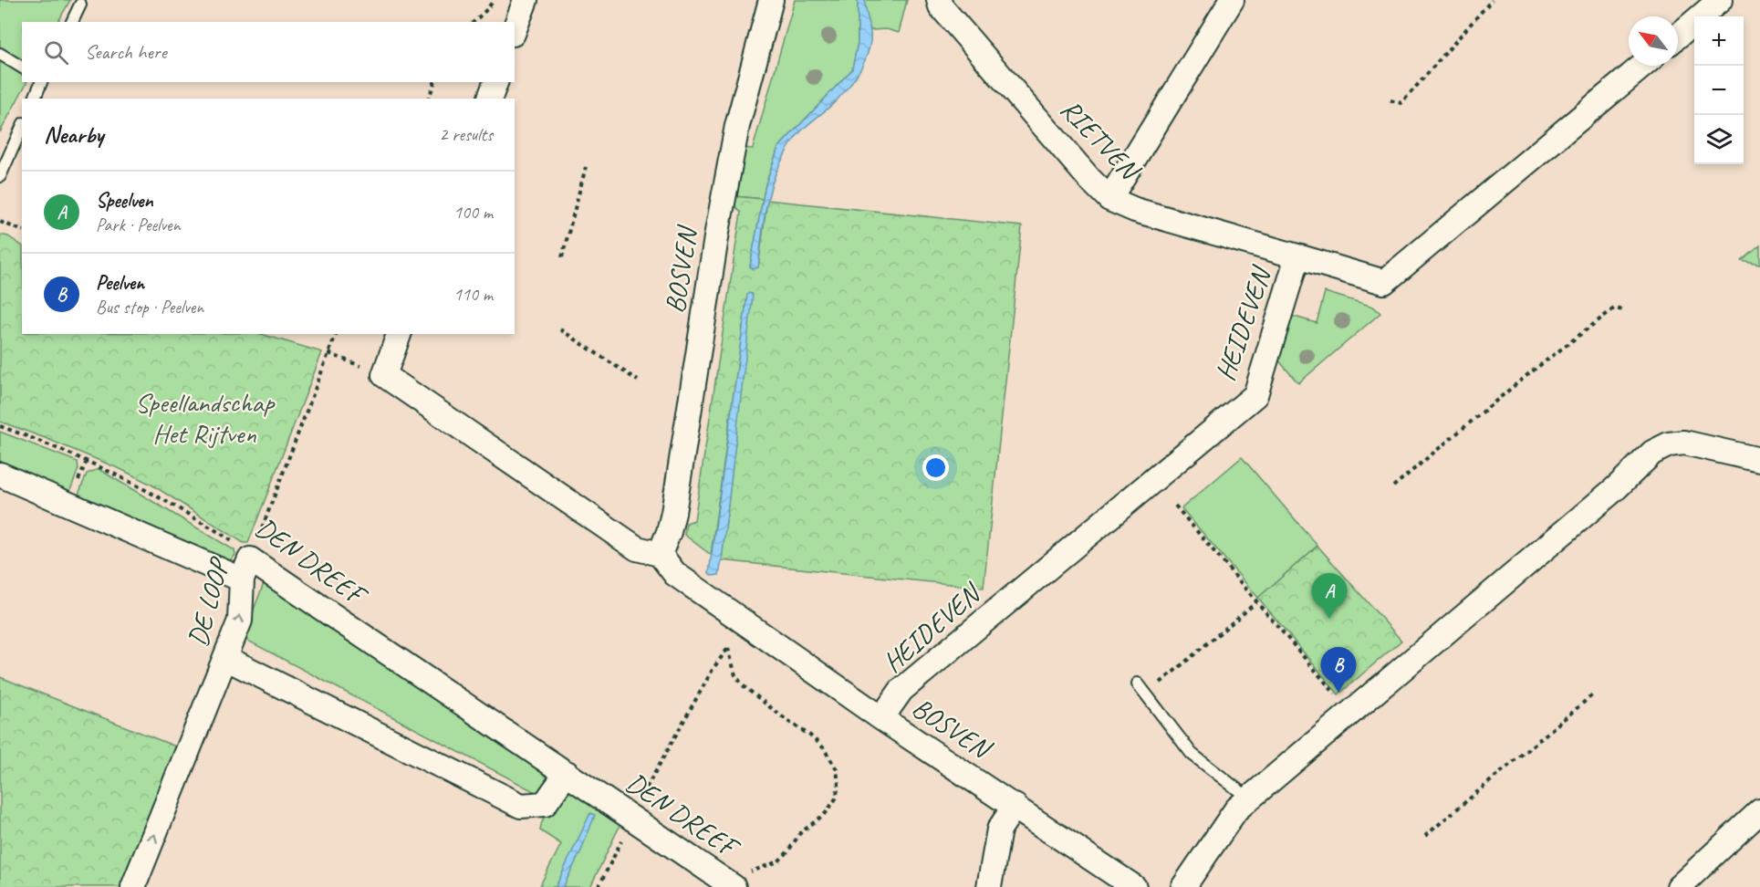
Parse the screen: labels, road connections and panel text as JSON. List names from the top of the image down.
{
  "streets": {
    "street": [
      "RIETVEN",
      "BOSVEN",
      "HEIDEVEN",
      "DEN DREEF",
      "DE LOOP"
    ]
  },
  "crossings": [
    ["RIETVEN", "HEIDEVEN"],
    ["BOSVEN", "HEIDEVEN"],
    ["DEN DREEF", "DE LOOP"]
  ],
  "one_way": ["DE LOOP"],
  "parks": ["Speellandschap Het Rijtven"],
  "north": "top left",
  "page": {
    "map_buttons": ["+", "−"],
    "search": "Search here",
    "heading": ["Nearby", "2 results"],
    "list": [
      {
        "mark": "A",
        "name": "Speelven",
        "note": "Park · Peelven",
        "value": "100 m"
      },
      {
        "mark": "B",
        "name": "Peelven",
        "note": "Bus stop · Peelven",
        "value": "110 m"
      }
    ],
    "pins": ["A", "B"]
  }
}
